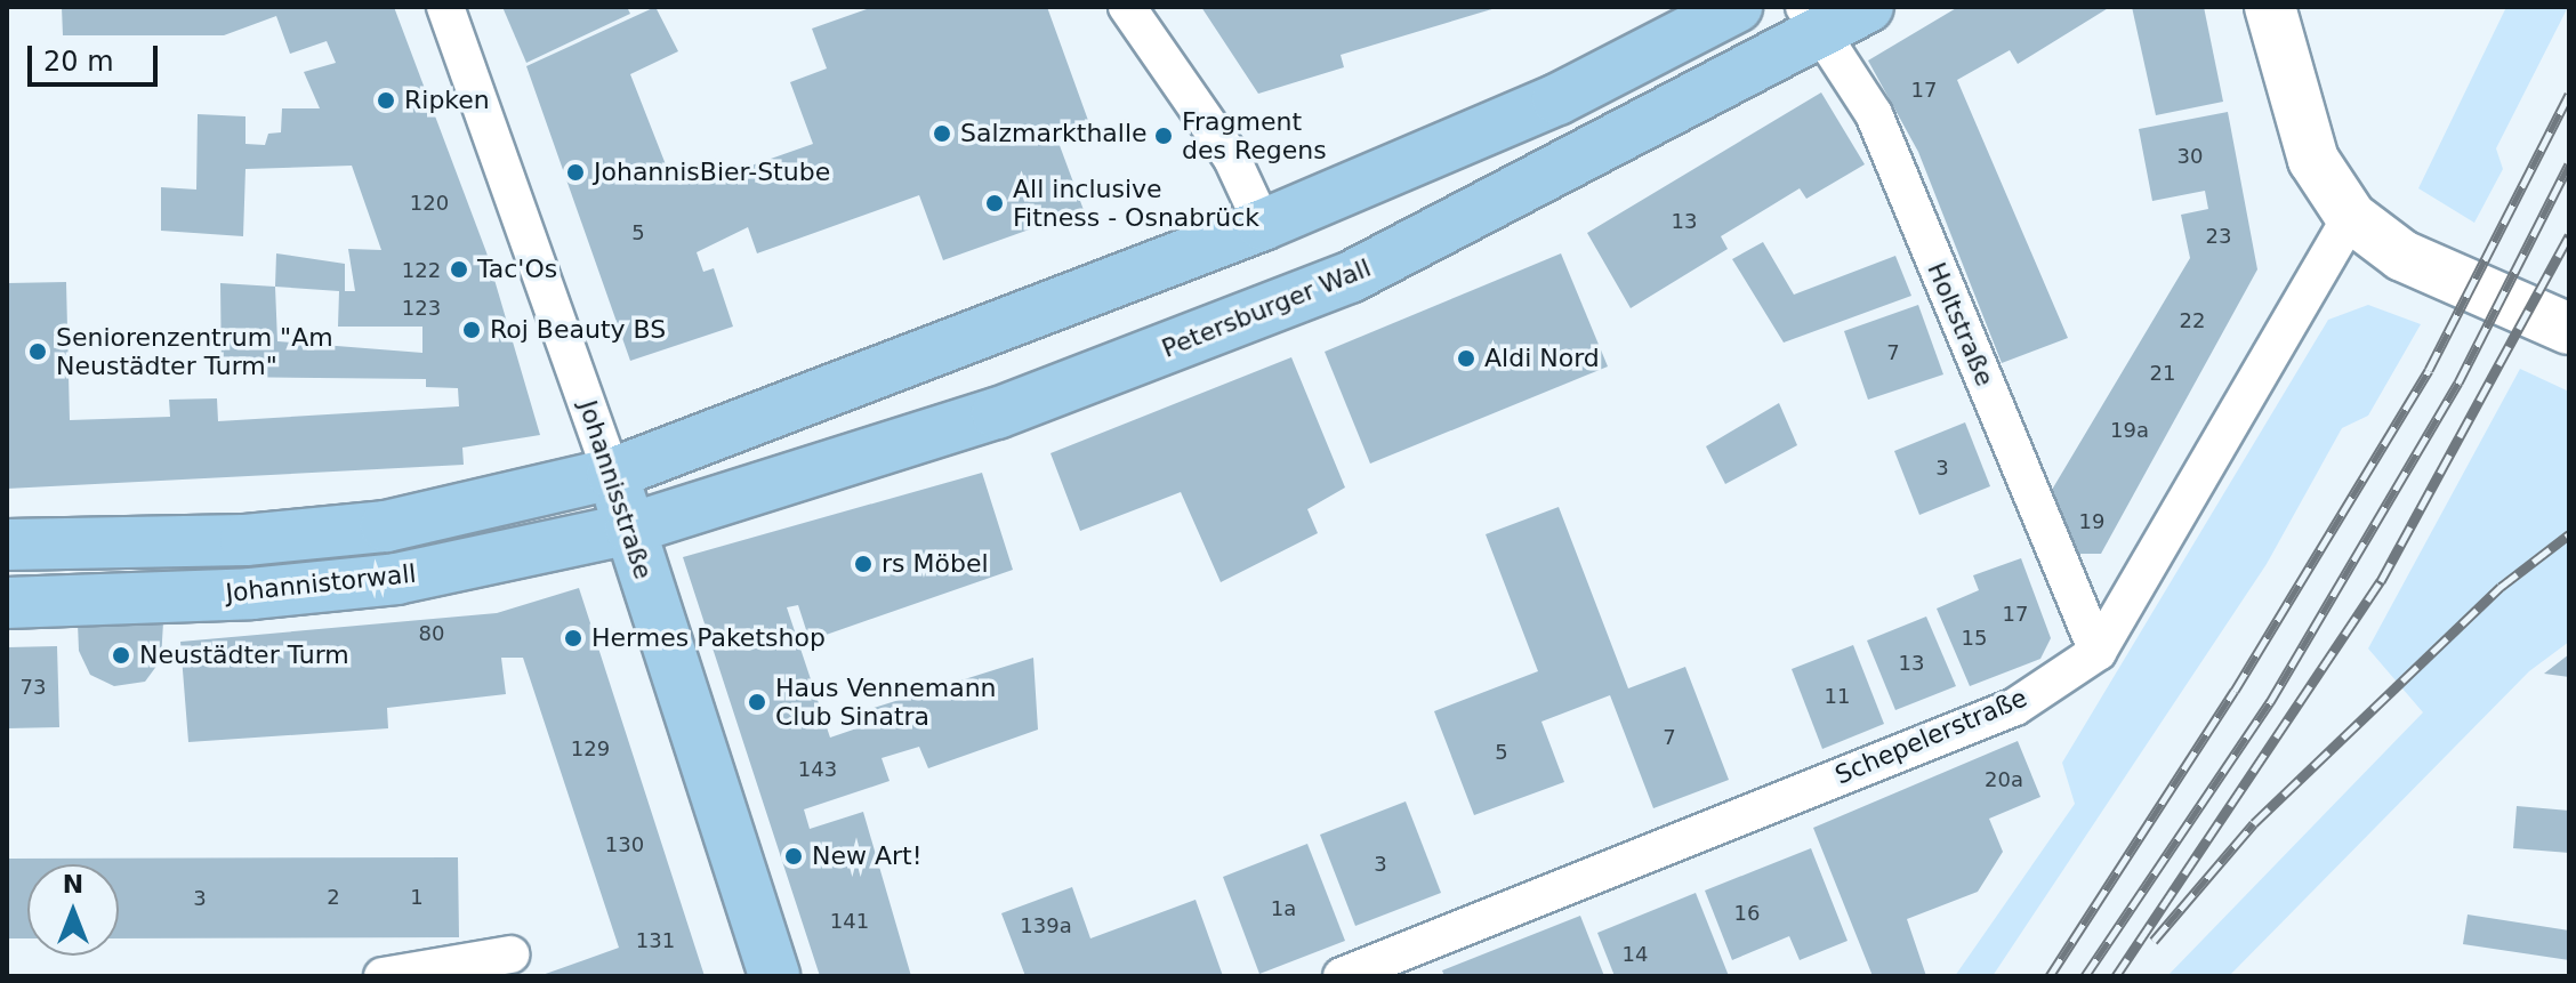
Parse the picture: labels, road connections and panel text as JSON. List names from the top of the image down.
{
  "streets": {
    "main road": ["Petersburger Wall", "Johannisstraße", "Johannistorwall"],
    "street": ["Holtstraße", "Schepelerstraße"]
  },
  "crossings": [
    ["Petersburger Wall", "Holtstraße"],
    ["Petersburger Wall", "Johannisstraße"],
    ["Petersburger Wall", "Johannistorwall"],
    ["Holtstraße", "Schepelerstraße"],
    ["Johannisstraße", "Johannistorwall"]
  ],
  "places": [
    "Ripken",
    "Salzmarkthalle",
    "Fragment des Regens",
    "JohannisBier-Stube",
    "All inclusive Fitness - Osnabrück",
    "Tac'Os",
    "Roj Beauty BS",
    "Seniorenzentrum \"Am Neustädter Turm\"",
    "Aldi Nord",
    "rs Möbel",
    "Hermes Paketshop",
    "Neustädter Turm",
    "Haus Vennemann Club Sinatra",
    "New Art!"
  ],
  "house_numbers": [
    "17",
    "30",
    "120",
    "13",
    "5",
    "23",
    "122",
    "123",
    "22",
    "7",
    "21",
    "19a",
    "3",
    "19",
    "17",
    "80",
    "15",
    "13",
    "73",
    "11",
    "7",
    "129",
    "5",
    "143",
    "20a",
    "130",
    "3",
    "2",
    "1",
    "3",
    "1a",
    "16",
    "141",
    "139a",
    "131",
    "14"
  ],
  "scale_bar": "20 m",
  "north": "top"
}
